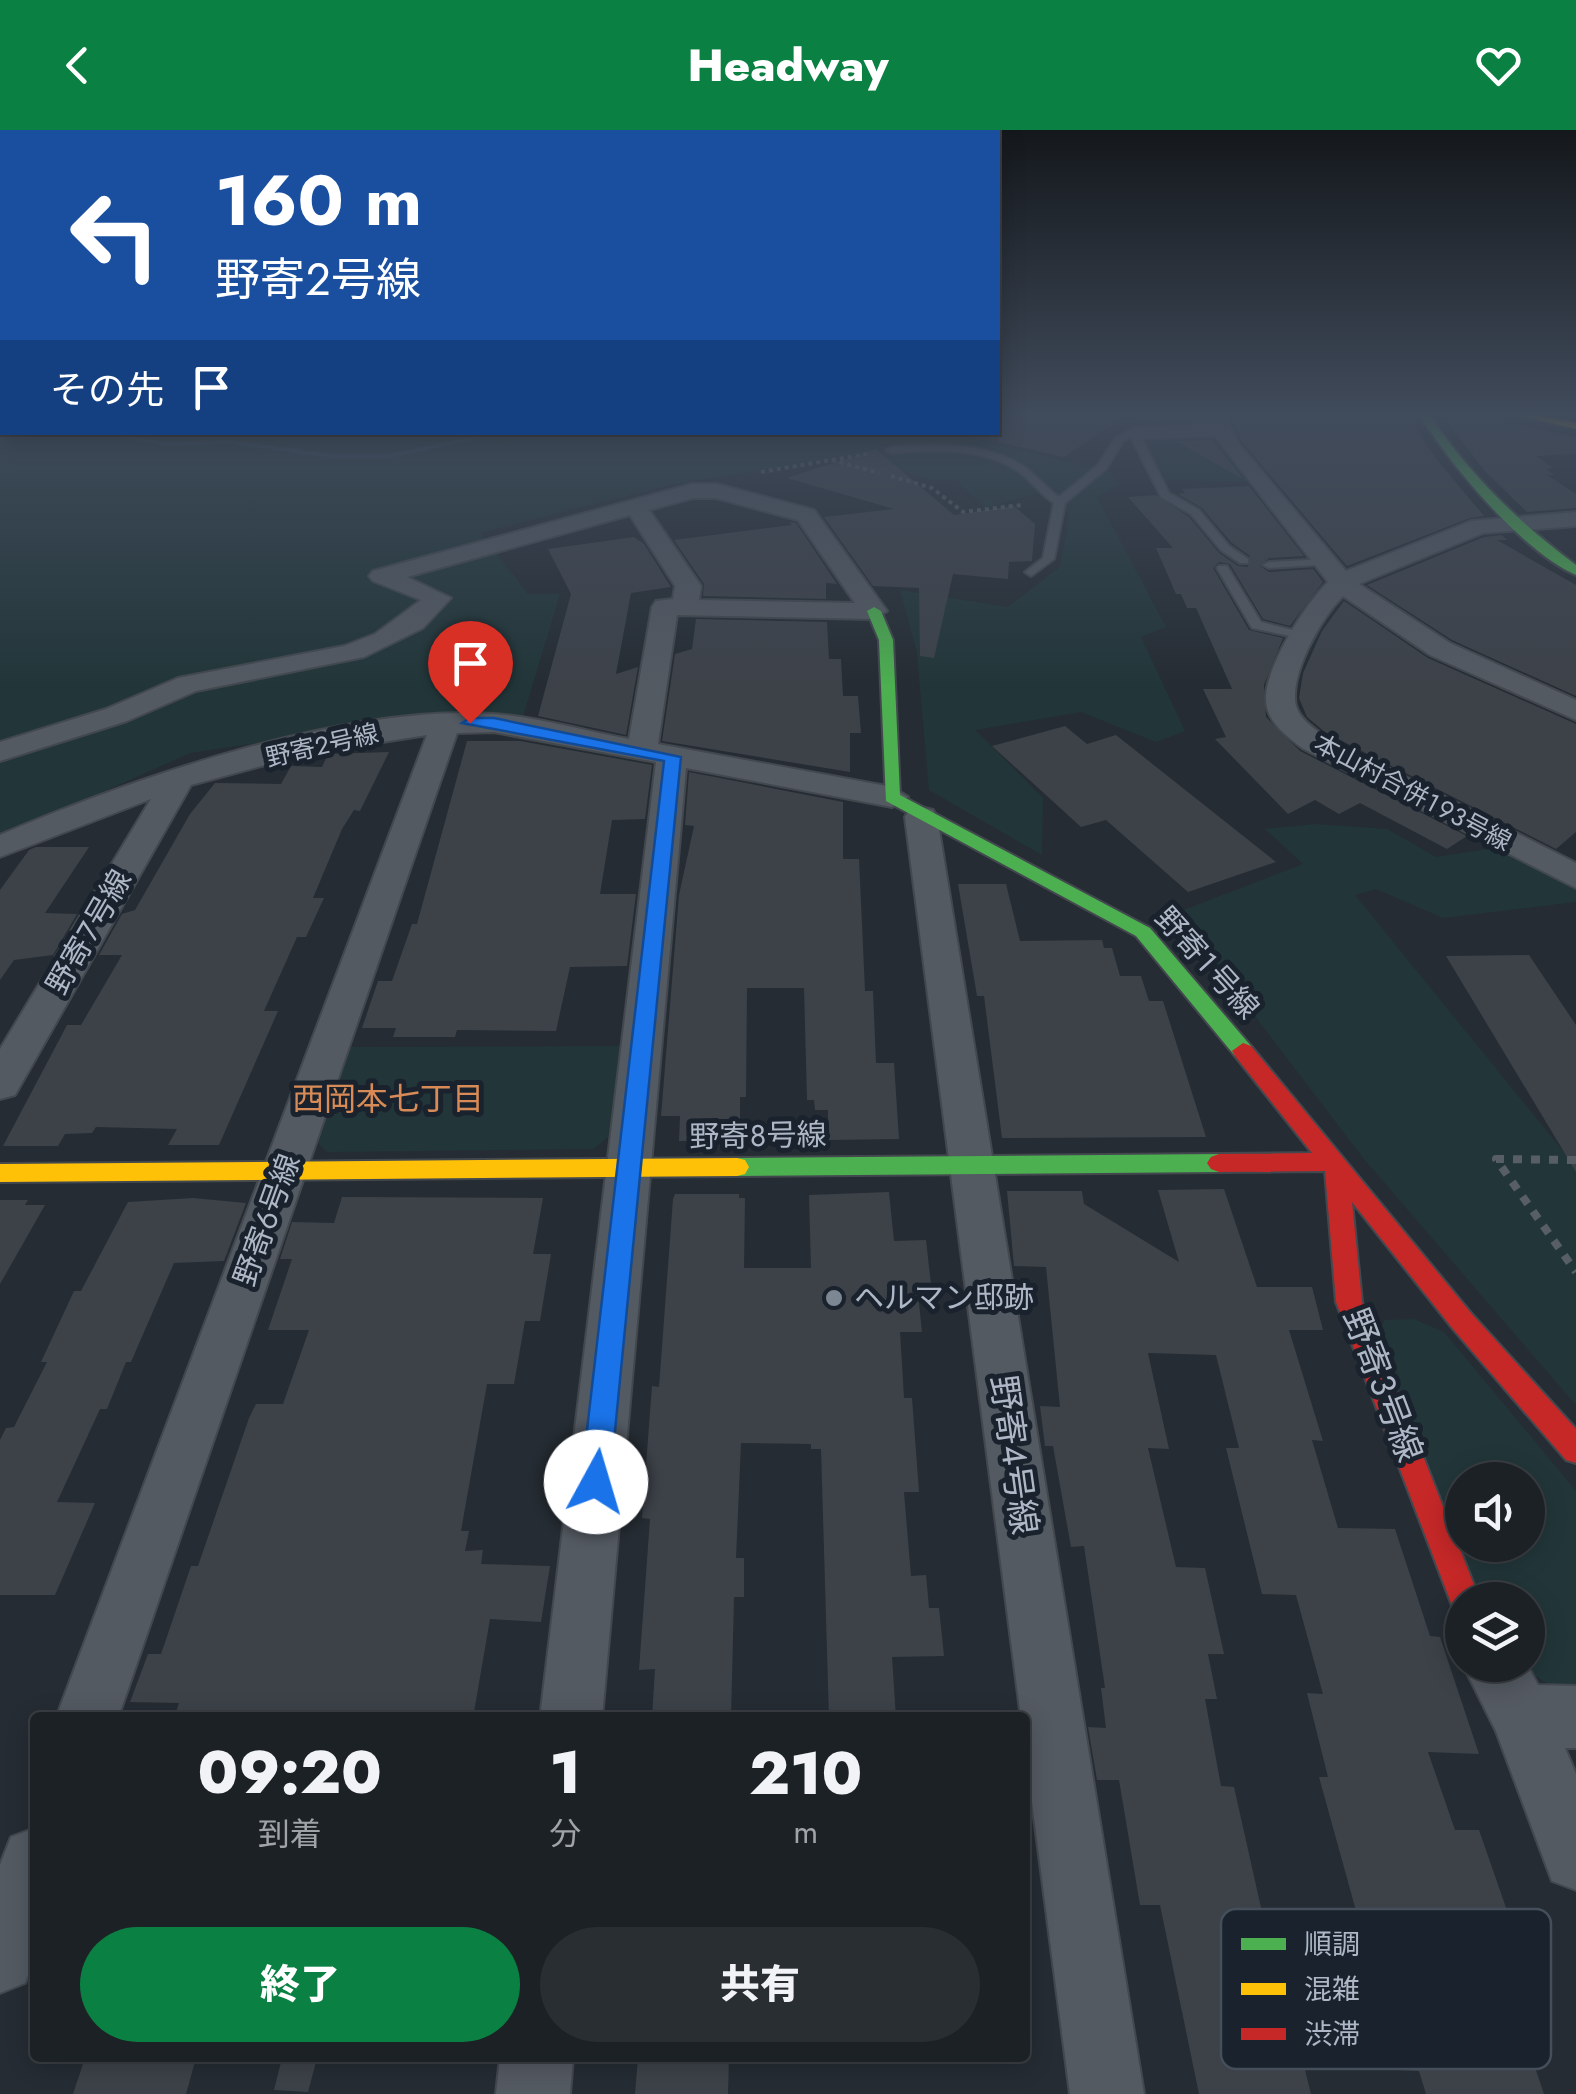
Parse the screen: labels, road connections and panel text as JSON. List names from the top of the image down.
{
  "streets": {
    "street": [
      "野寄２号線",
      "本山村合併１９３号線",
      "野寄７号線",
      "野寄１号線",
      "野寄８号線",
      "野寄６号線",
      "野寄３号線",
      "野寄４号線"
    ]
  },
  "crossings": [
    ["野寄２号線", "野寄７号線"],
    ["野寄２号線", "野寄１号線"],
    ["野寄２号線", "野寄６号線"],
    ["野寄２号線", "野寄４号線"],
    ["野寄１号線", "野寄８号線"],
    ["野寄１号線", "野寄３号線"],
    ["野寄１号線", "野寄４号線"],
    ["野寄８号線", "野寄６号線"],
    ["野寄８号線", "野寄３号線"],
    ["野寄８号線", "野寄４号線"]
  ],
  "districts": ["西岡本七丁目"],
  "places": ["ヘルマン邸跡"],
  "legend": ["順調", "混雑", "渋滞"],
  "page": {
    "header": "Headway",
    "turn": ["160 m", "野寄２号線"],
    "then": "その先",
    "eta": [
      "09:20",
      "到着",
      "1",
      "分",
      "210",
      "m"
    ],
    "buttons": ["終了", "共有"]
  }
}
